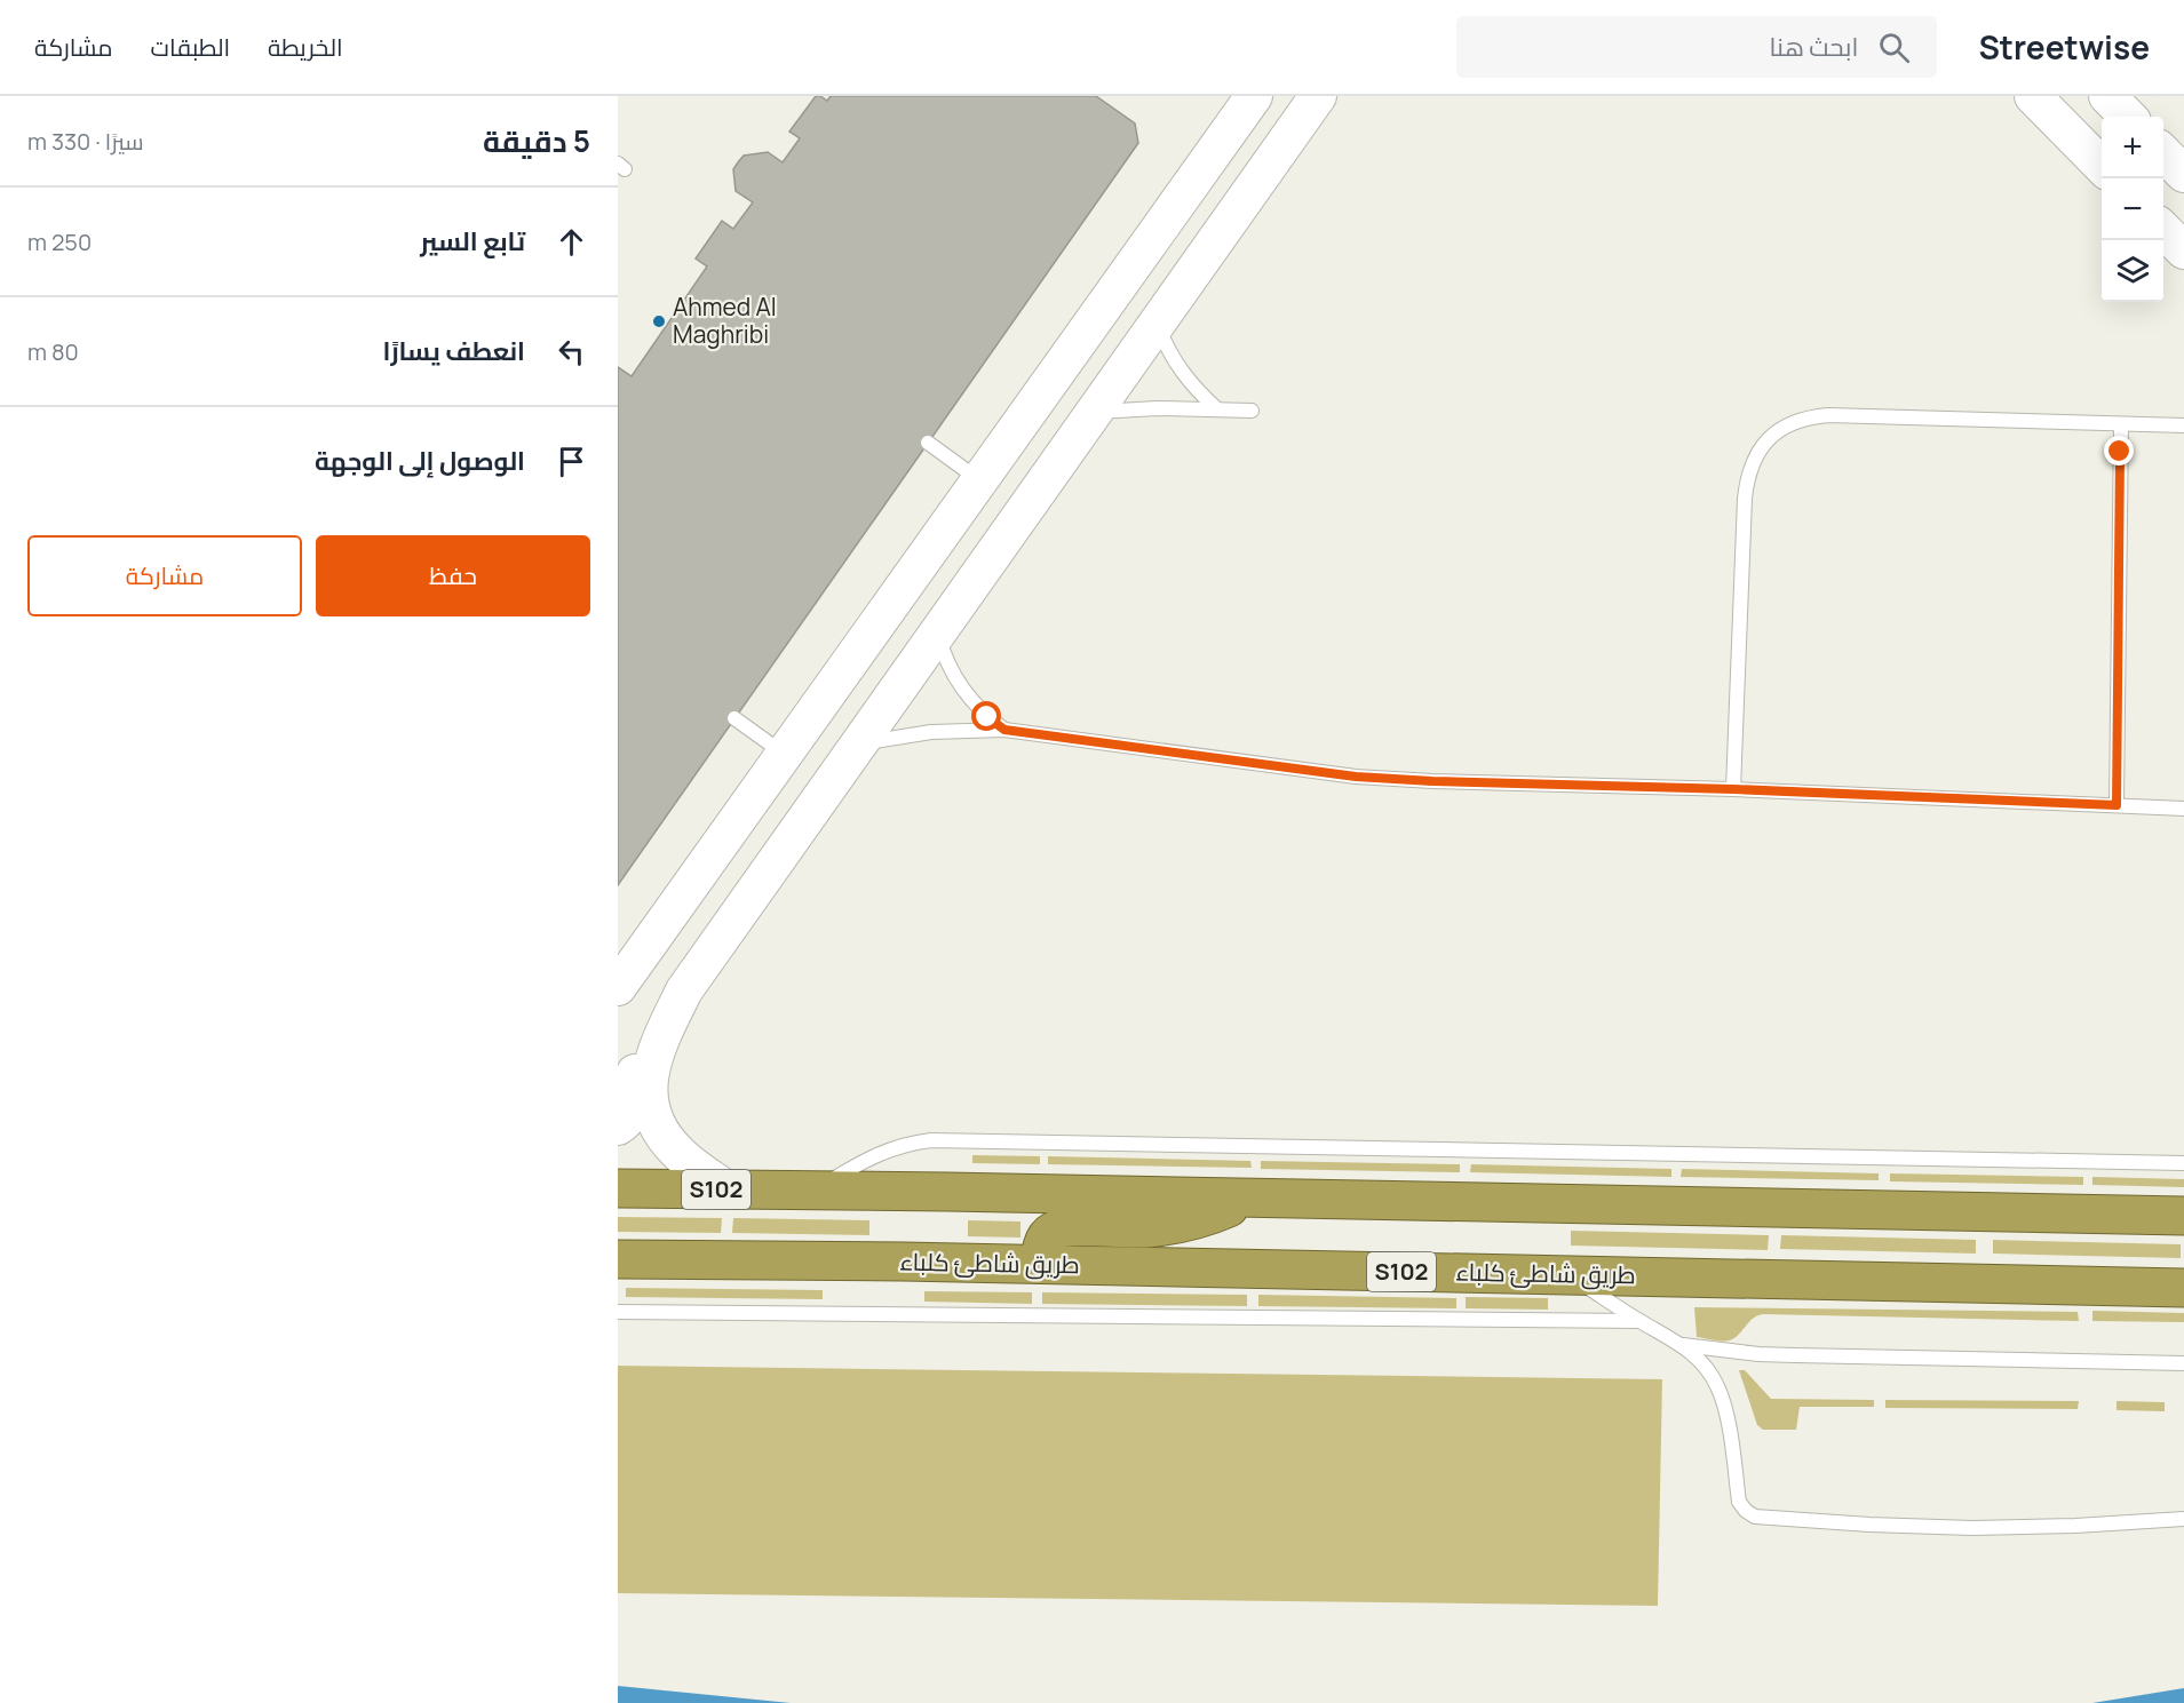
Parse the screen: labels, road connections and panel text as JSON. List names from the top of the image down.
{
  "streets": {
    "highway": ["S102", "طريق شاطئ كلباء"]
  },
  "places": ["Ahmed Al Maghribi"],
  "page": {
    "header": "Streetwise",
    "search": "ابحث هنا",
    "nav": ["الخريطة", "الطبقات", "مشاركة"],
    "heading": ["5 دقيقة", "سيرًا · 330 m"],
    "map_buttons": ["+", "−"],
    "list": [
      ["تابع السير", "250 m"],
      ["انعطف يسارًا", "80 m"],
      "الوصول إلى الوجهة"
    ],
    "buttons": ["حفظ", "مشاركة"]
  }
}
